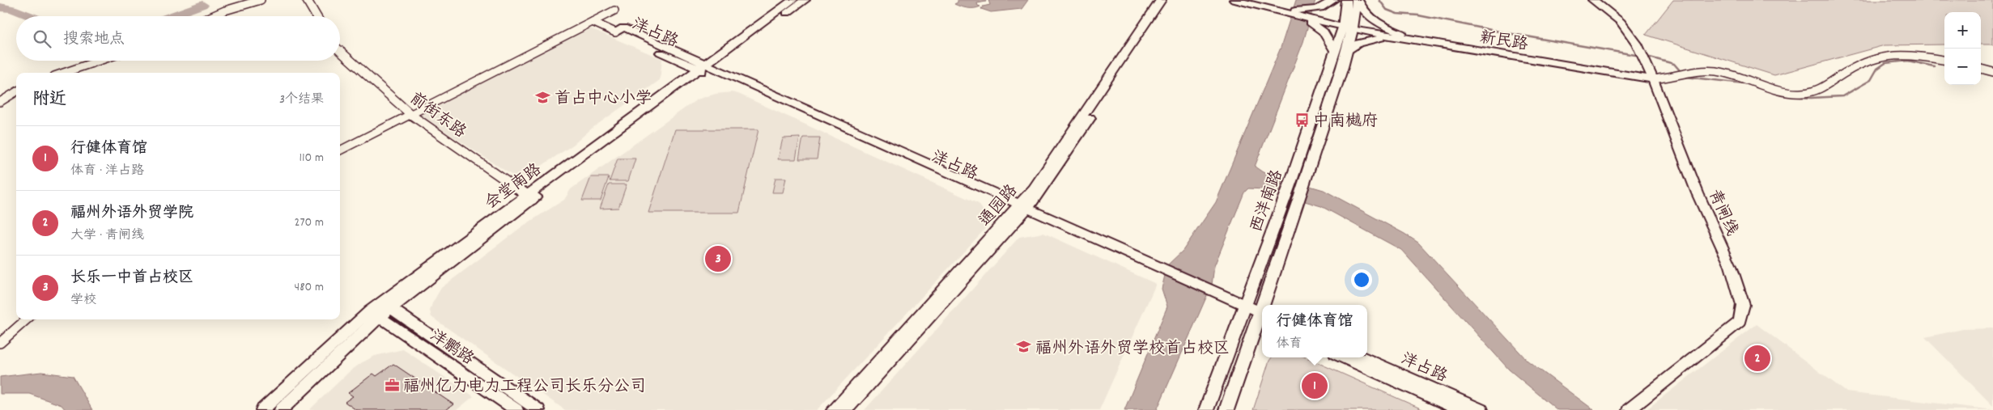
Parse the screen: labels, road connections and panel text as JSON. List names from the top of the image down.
{
  "streets": {
    "main road": [
      "洋占路",
      "新民路",
      "会堂南路",
      "西洋南路",
      "通园路",
      "青闸线",
      "洋鹏路"
    ],
    "street": ["前街东路"]
  },
  "crossings": [
    ["洋占路", "会堂南路"],
    ["洋占路", "西洋南路"],
    ["洋占路", "通园路"],
    ["新民路", "西洋南路"],
    ["新民路", "青闸线"],
    ["前街东路", "会堂南路"],
    ["会堂南路", "洋鹏路"]
  ],
  "places": {
    "school or university": ["首占中心小学", "福州外语外贸学校首占校区"],
    "bus stop": ["中南樾府"],
    "office": ["福州亿力电力工程公司长乐分公司"]
  },
  "page": {
    "map_buttons": ["+", "−"],
    "search": "搜索地点",
    "heading": ["附近", "3个结果"],
    "list": [
      {
        "mark": "1",
        "name": "行健体育馆",
        "note": "体育 · 洋占路",
        "value": "110 m"
      },
      {
        "mark": "2",
        "name": "福州外语外贸学院",
        "note": "大学 · 青闸线",
        "value": "270 m"
      },
      {
        "mark": "3",
        "name": "长乐一中首占校区",
        "note": "学校",
        "value": "480 m"
      }
    ],
    "pins": ["3", "2", "1"],
    "popup": ["行健体育馆", "体育"]
  }
}
